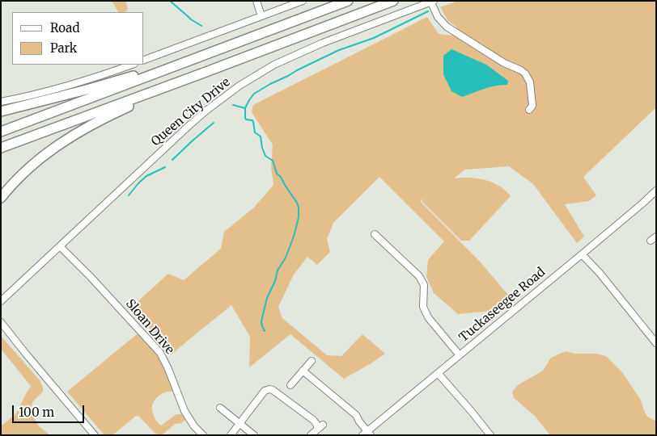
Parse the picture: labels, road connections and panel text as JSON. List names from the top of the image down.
{
  "streets": {
    "street": ["Queen City Drive", "Tuckaseegee Road", "Sloan Drive"]
  },
  "crossings": [
    ["Queen City Drive", "Sloan Drive"]
  ],
  "legend": ["Road", "Park"],
  "scale_bar": "100 m"
}
